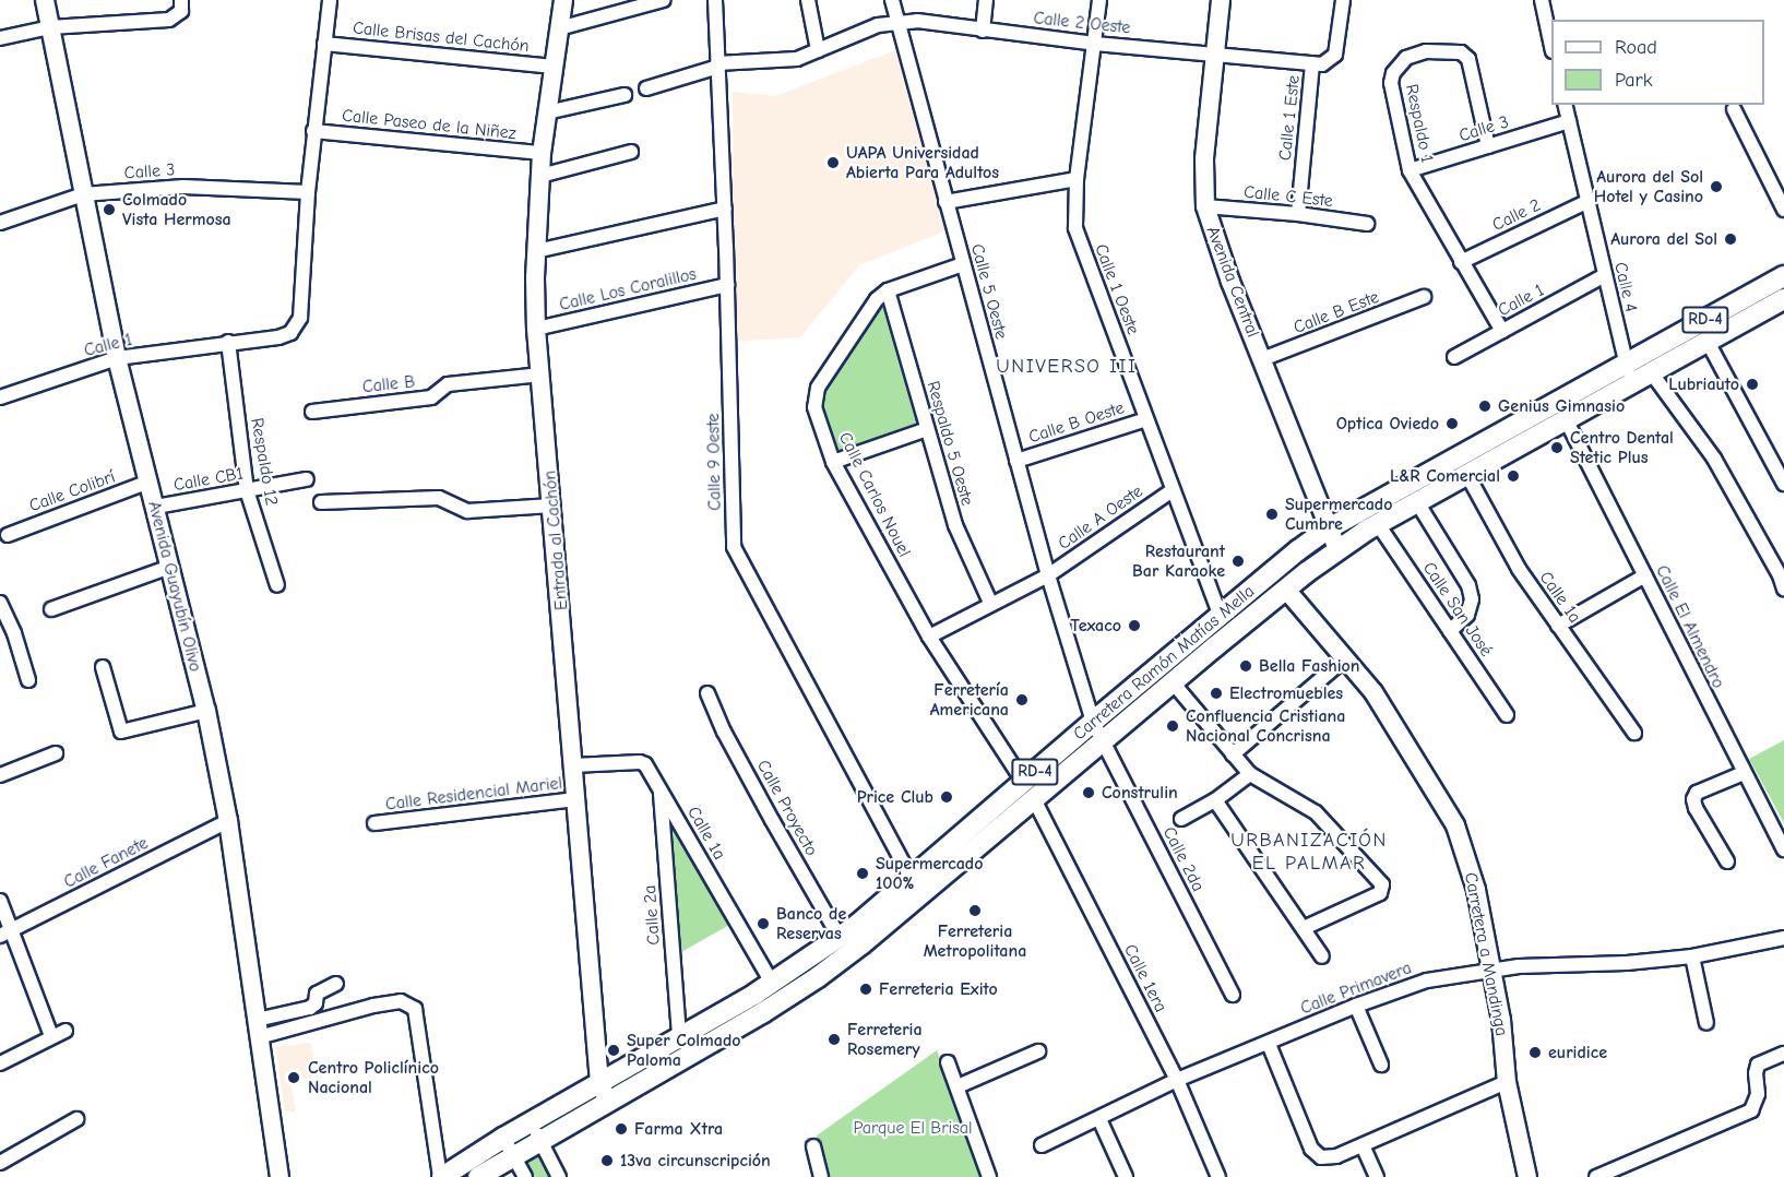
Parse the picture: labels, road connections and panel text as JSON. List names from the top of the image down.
{
  "streets": {
    "main road": ["RD-4", "Carretera Ramón Matías Mella"],
    "street": [
      "Calle 2 Oeste",
      "Calle Brisas del Cachón",
      "Calle 1 Este",
      "Respaldo 1",
      "Calle Paseo de la Niñez",
      "Calle 3",
      "Calle C Este",
      "Calle 2",
      "Avenida Central",
      "Calle 4",
      "Calle Los Coralillos",
      "Calle 1 Oeste",
      "Calle 5 Oeste",
      "Calle 1",
      "Calle B Este",
      "Calle B",
      "Calle B Oeste",
      "Respaldo 5 Oeste",
      "Respaldo 12",
      "Calle 9 Oeste",
      "Calle CB1",
      "Calle Colibrí",
      "Calle Carlos Nouel",
      "Calle A Oeste",
      "Entrada al Cachón",
      "Avenida Guayubín Olivo",
      "Calle 1a",
      "Calle San José",
      "Calle El Almendro",
      "Calle Residencial Mariel",
      "Calle Proyecto",
      "Calle 2da",
      "Calle Fanete",
      "Calle 2a",
      "Carretera a Mandinga",
      "Calle 1era",
      "Calle Primavera"
    ]
  },
  "crossings": [
    ["Calle 2 Oeste", "Calle 1 Este"],
    ["Calle 2 Oeste", "Avenida Central"],
    ["Calle 2 Oeste", "Calle 1 Oeste"],
    ["Calle 2 Oeste", "Calle 5 Oeste"],
    ["Calle 2 Oeste", "Calle 9 Oeste"],
    ["Calle Brisas del Cachón", "Calle 1"],
    ["Calle Brisas del Cachón", "Entrada al Cachón"],
    ["Calle 1 Este", "Calle C Este"],
    ["Respaldo 1", "Calle 3"],
    ["Respaldo 1", "Calle 2"],
    ["Respaldo 1", "Calle 1"],
    ["Calle Paseo de la Niñez", "Calle 1"],
    ["Calle Paseo de la Niñez", "Entrada al Cachón"],
    ["Calle 3", "Calle 4"],
    ["Calle 3", "Calle 1"],
    ["Calle 3", "Avenida Guayubín Olivo"],
    ["Calle C Este", "Avenida Central"],
    ["Calle 2", "Calle 4"],
    ["Avenida Central", "Calle B Este"],
    ["Avenida Central", "Carretera Ramón Matías Mella"],
    ["Calle 4", "Calle 1"],
    ["Calle 4", "Carretera Ramón Matías Mella"],
    ["Calle Los Coralillos", "Calle 9 Oeste"],
    ["Calle Los Coralillos", "Entrada al Cachón"],
    ["Calle 1 Oeste", "Calle B Oeste"],
    ["Calle 1 Oeste", "Calle A Oeste"],
    ["Calle 1 Oeste", "Carretera Ramón Matías Mella"],
    ["Calle 5 Oeste", "Calle B Oeste"],
    ["Calle 5 Oeste", "Calle Carlos Nouel"],
    ["Calle 5 Oeste", "Calle A Oeste"],
    ["Calle 5 Oeste", "Carretera Ramón Matías Mella"],
    ["Calle 5 Oeste", "Calle 2da"],
    ["Calle 1", "Respaldo 12"],
    ["Calle 1", "Avenida Guayubín Olivo"],
    ["Calle B", "Entrada al Cachón"],
    ["Respaldo 5 Oeste", "Calle Carlos Nouel"],
    ["Respaldo 5 Oeste", "Calle A Oeste"],
    ["Respaldo 12", "Calle CB1"],
    ["Calle 9 Oeste", "Carretera Ramón Matías Mella"],
    ["Calle CB1", "Avenida Guayubín Olivo"],
    ["Calle Colibrí", "Avenida Guayubín Olivo"],
    ["Calle Carlos Nouel", "Calle A Oeste"],
    ["Calle Carlos Nouel", "Carretera Ramón Matías Mella"],
    ["Entrada al Cachón", "Calle 1a"],
    ["Entrada al Cachón", "Carretera Ramón Matías Mella"],
    ["Entrada al Cachón", "Calle Residencial Mariel"],
    ["Avenida Guayubín Olivo", "Calle Fanete"],
    ["Calle 1a", "Carretera Ramón Matías Mella"],
    ["Calle 1a", "Calle 2a"],
    ["Calle San José", "Carretera Ramón Matías Mella"],
    ["Calle El Almendro", "Carretera Ramón Matías Mella"],
    ["Carretera Ramón Matías Mella", "Calle Proyecto"],
    ["Carretera Ramón Matías Mella", "Calle 2da"],
    ["Carretera Ramón Matías Mella", "Calle 2a"],
    ["Carretera Ramón Matías Mella", "Carretera a Mandinga"],
    ["Carretera Ramón Matías Mella", "Calle 1era"],
    ["Carretera a Mandinga", "Calle Primavera"],
    ["Calle 1era", "Calle Primavera"]
  ],
  "districts": ["UNIVERSO III", "URBANIZACIÓN EL PALMAR"],
  "parks": ["Parque El Brisal"],
  "places": [
    "UAPA Universidad Abierta Para Adultos",
    "Aurora del Sol Hotel y Casino",
    "Colmado Vista Hermosa",
    "Aurora del Sol",
    "Lubriauto",
    "Genius Gimnasio",
    "Optica Oviedo",
    "Centro Dental Stetic Plus",
    "L&R Comercial",
    "Supermercado Cumbre",
    "Restaurant Bar Karaoke",
    "Texaco",
    "Bella Fashion",
    "Electromuebles",
    "Ferretería Americana",
    "Confluencia Cristiana Nacional Concrisna",
    "Construlin",
    "Price Club",
    "Supermercado 100%",
    "Ferreteria Metropolitana",
    "Banco de Reservas",
    "Ferreteria Exito",
    "Ferreteria Rosemery",
    "Super Colmado Paloma",
    "euridice",
    "Centro Policlínico Nacional",
    "Farma Xtra",
    "13va circunscripción"
  ],
  "legend": ["Road", "Park"]
}
